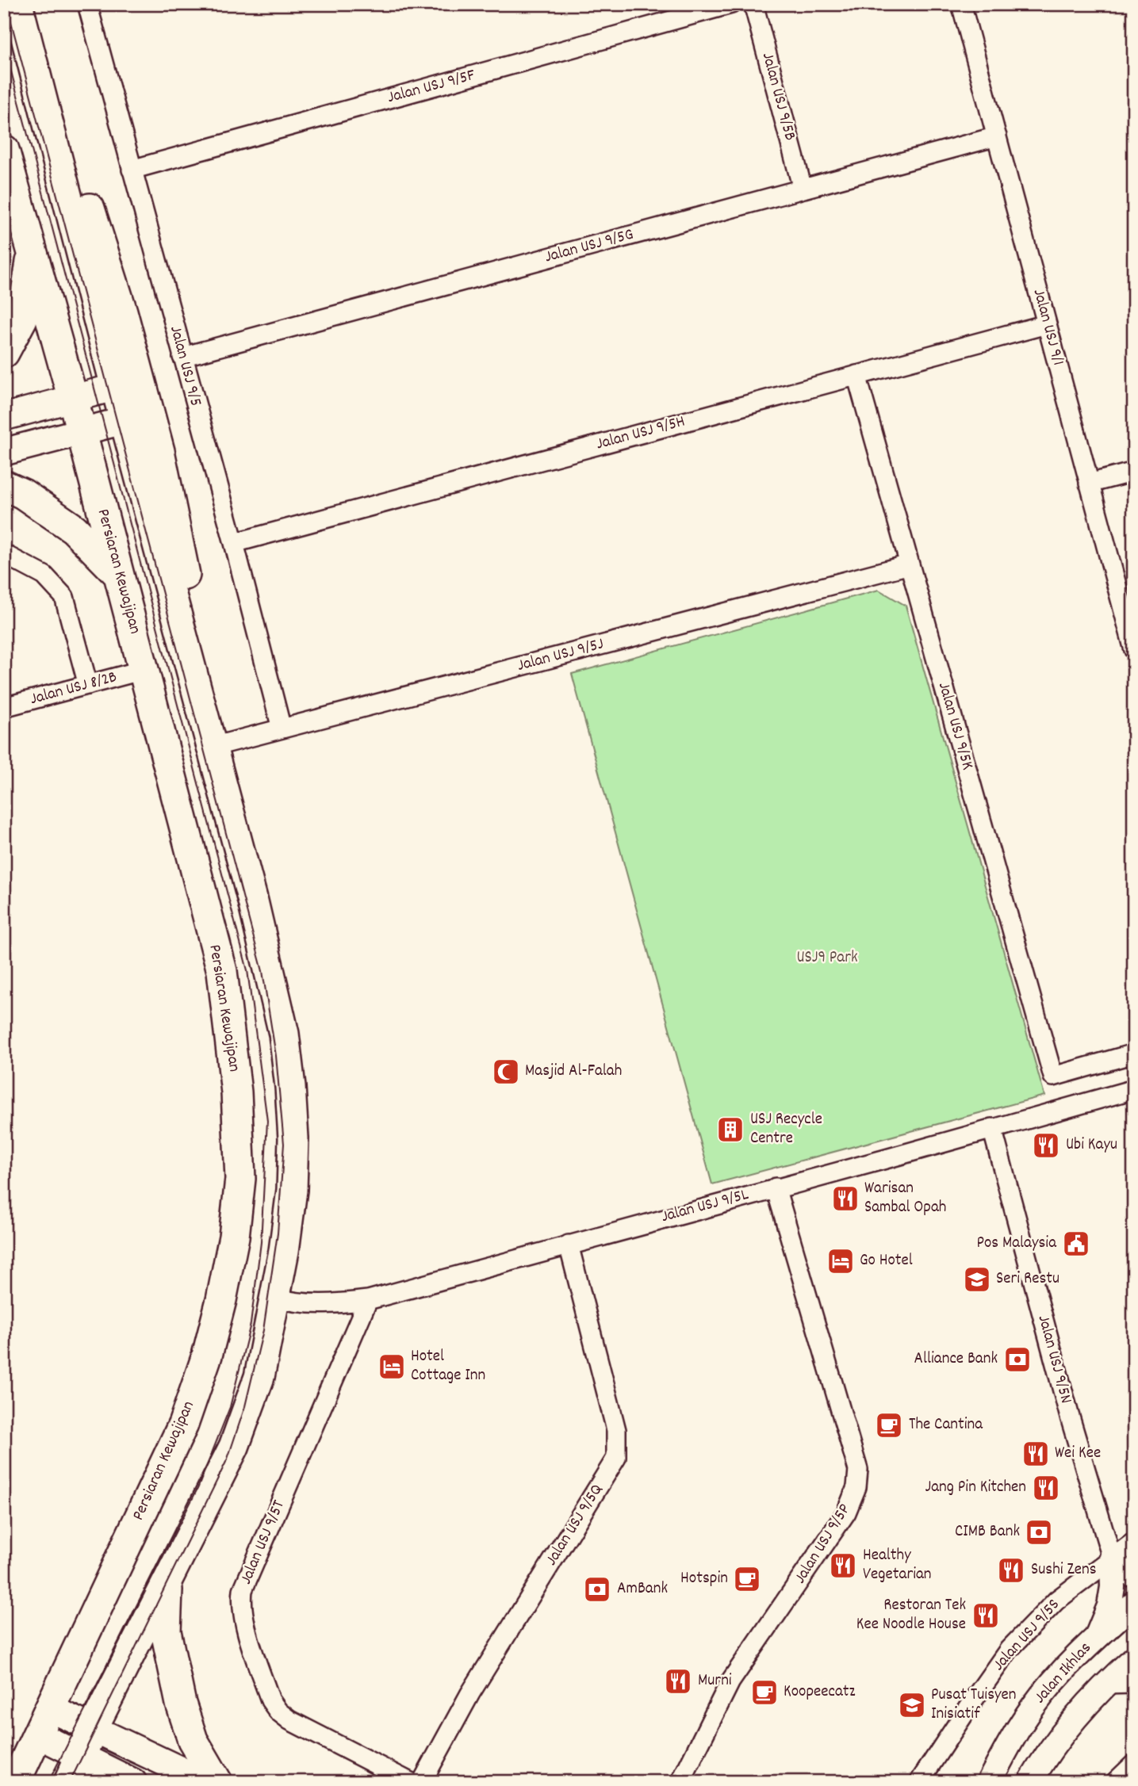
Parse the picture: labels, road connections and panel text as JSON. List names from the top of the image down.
{
  "streets": {
    "main road": ["Persiaran Kewajipan"],
    "street": [
      "Jalan USJ 9/5F",
      "Jalan USJ 9/5B",
      "Jalan USJ 9/5G",
      "Jalan USJ 9/1",
      "Jalan USJ 9/5",
      "Jalan USJ 9/5H",
      "Jalan USJ 9/5J",
      "Jalan USJ 8/2B",
      "Jalan USJ 9/5K",
      "Jalan USJ 9/5L",
      "Jalan USJ 9/5N",
      "Jalan USJ 9/5Q",
      "Jalan USJ 9/5T",
      "Jalan USJ 9/5P",
      "Jalan USJ 9/5S",
      "Jalan Ikhlas"
    ]
  },
  "crossings": [
    ["Jalan USJ 9/5F", "Jalan USJ 9/5"],
    ["Jalan USJ 9/5B", "Jalan USJ 9/5G"],
    ["Jalan USJ 9/5G", "Jalan USJ 9/1"],
    ["Jalan USJ 9/5G", "Jalan USJ 9/5"],
    ["Jalan USJ 9/1", "Jalan USJ 9/5H"],
    ["Jalan USJ 9/5", "Jalan USJ 9/5H"],
    ["Jalan USJ 9/5", "Jalan USJ 9/5J"],
    ["Jalan USJ 9/5H", "Jalan USJ 9/5K"],
    ["Persiaran Kewajipan", "Jalan USJ 8/2B"],
    ["Jalan USJ 9/5J", "Jalan USJ 9/5K"],
    ["Jalan USJ 9/5L", "Jalan USJ 9/5N"],
    ["Jalan USJ 9/5L", "Jalan USJ 9/5Q"],
    ["Jalan USJ 9/5L", "Jalan USJ 9/5T"],
    ["Jalan USJ 9/5L", "Jalan USJ 9/5P"],
    ["Jalan USJ 9/5N", "Jalan USJ 9/5S"]
  ],
  "parks": ["USJ9 Park"],
  "places": {
    "mosque": ["Masjid Al-Falah"],
    "building": ["USJ Recycle Centre"],
    "restaurant": [
      "Ubi Kayu",
      "Warisan Sambal Opah",
      "Wei Kee",
      "Jang Pin Kitchen",
      "Healthy Vegetarian",
      "Sushi Zens",
      "Restoran Tek Kee Noodle House",
      "Murni"
    ],
    "public building": ["Pos Malaysia"],
    "hotel": ["Go Hotel", "Hotel Cottage Inn"],
    "school or university": ["Seri Restu", "Pusat Tuisyen Inisiatif"],
    "bank": ["Alliance Bank", "CIMB Bank", "AmBank"],
    "cafe": ["The Cantina", "Hotspin", "Koopeecatz"]
  }
}
